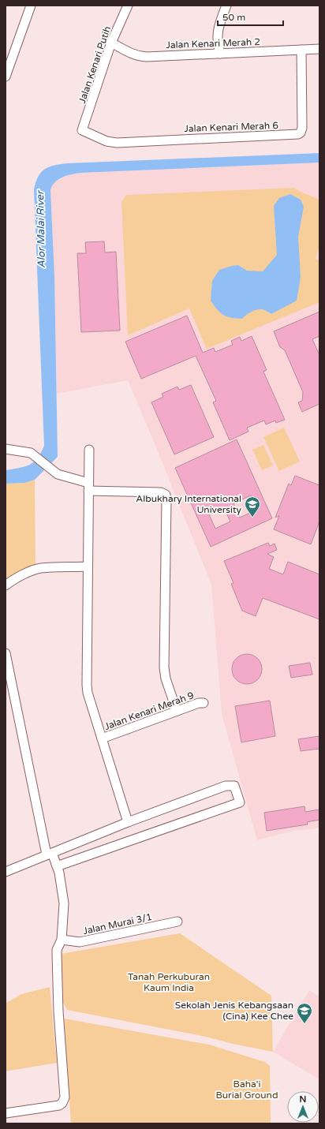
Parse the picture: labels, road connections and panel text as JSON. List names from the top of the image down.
{
  "streets": {
    "street": [
      "Jalan Kenari Merah 2",
      "Jalan Kenari Putih",
      "Jalan Kenari Merah 6",
      "Jalan Kenari Merah 9",
      "Jalan Murai 3/1"
    ]
  },
  "crossings": [
    ["Jalan Kenari Merah 2", "Jalan Kenari Putih"],
    ["Jalan Kenari Merah 2", "Jalan Kenari Merah 6"],
    ["Jalan Kenari Putih", "Jalan Kenari Merah 6"]
  ],
  "water": ["Alor Malai River"],
  "parks": ["Tanah Perkuburan Kaum India", "Baha'i Burial Ground"],
  "places": {
    "school or university": ["Albukhary International University", "Sekolah Jenis Kebangsaan (Cina) Kee Chee"]
  },
  "scale_bar": "50 m",
  "north": "top"
}
